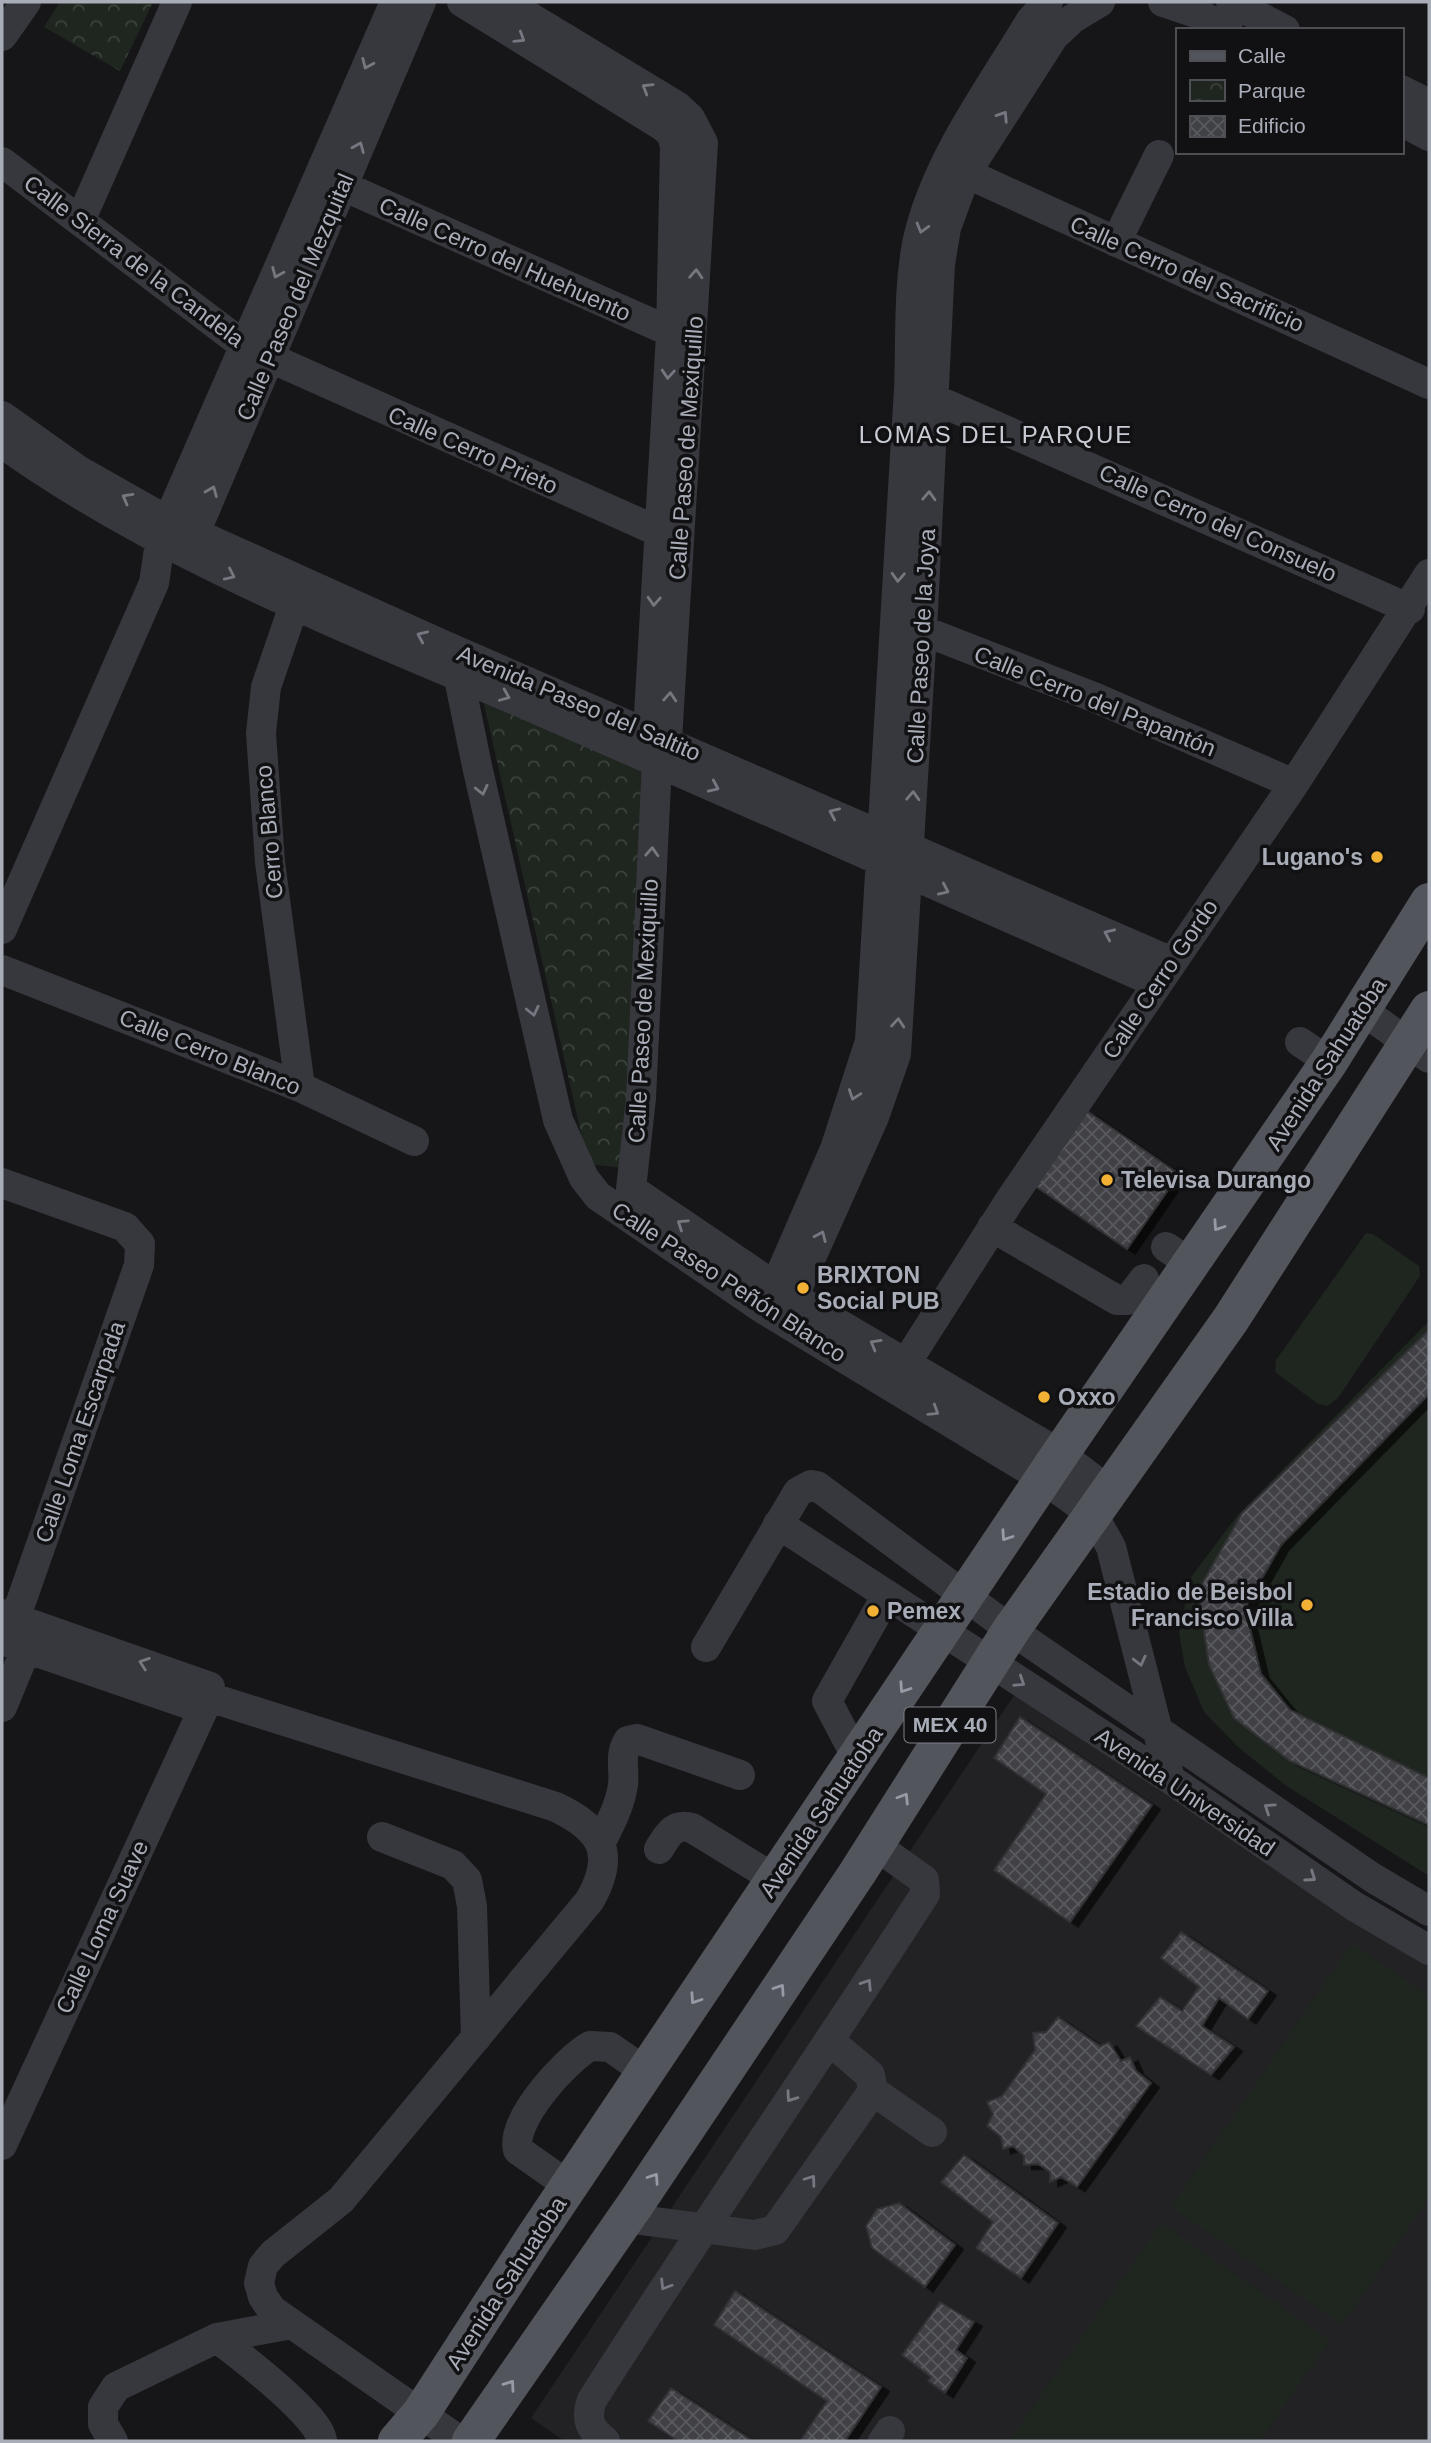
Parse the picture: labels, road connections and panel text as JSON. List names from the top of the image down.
{
  "streets": {
    "main road": ["Avenida Sahuatoba", "MEX 40"],
    "street": [
      "Calle Cerro del Huehuento",
      "Calle Sierra de la Candela",
      "Calle Cerro del Sacrificio",
      "Calle Paseo del Mezquital",
      "Calle Paseo de Mexiquillo",
      "Calle Cerro Prieto",
      "Calle Cerro del Consuelo",
      "Calle Paseo de la Joya",
      "Calle Cerro del Papantón",
      "Avenida Paseo del Saltito",
      "Cerro Blanco",
      "Calle Cerro Gordo",
      "Calle Cerro Blanco",
      "Calle Paseo Peñón Blanco",
      "Calle Loma Escarpada",
      "Avenida Universidad",
      "Calle Loma Suave"
    ]
  },
  "crossings": [
    ["Calle Cerro del Huehuento", "Calle Paseo del Mezquital"],
    ["Calle Cerro del Huehuento", "Calle Paseo de Mexiquillo"],
    ["Calle Sierra de la Candela", "Calle Paseo del Mezquital"],
    ["Calle Sierra de la Candela", "Calle Cerro Prieto"],
    ["Calle Cerro del Sacrificio", "Calle Paseo de la Joya"],
    ["Calle Paseo del Mezquital", "Calle Cerro Prieto"],
    ["Calle Paseo del Mezquital", "Avenida Paseo del Saltito"],
    ["Calle Paseo de Mexiquillo", "Calle Cerro Prieto"],
    ["Calle Paseo de Mexiquillo", "Avenida Paseo del Saltito"],
    ["Calle Paseo de Mexiquillo", "Calle Paseo Peñón Blanco"],
    ["Calle Cerro del Consuelo", "Calle Paseo de la Joya"],
    ["Calle Cerro del Consuelo", "Calle Cerro Gordo"],
    ["Calle Paseo de la Joya", "Calle Cerro del Papantón"],
    ["Calle Paseo de la Joya", "Avenida Paseo del Saltito"],
    ["Calle Paseo de la Joya", "Calle Paseo Peñón Blanco"],
    ["Calle Cerro del Papantón", "Calle Cerro Gordo"],
    ["Avenida Paseo del Saltito", "Cerro Blanco"],
    ["Avenida Paseo del Saltito", "Calle Cerro Gordo"],
    ["Avenida Paseo del Saltito", "Calle Paseo Peñón Blanco"],
    ["Cerro Blanco", "Calle Cerro Blanco"],
    ["Calle Cerro Gordo", "Calle Paseo Peñón Blanco"],
    ["Avenida Sahuatoba", "Calle Paseo Peñón Blanco"],
    ["Avenida Sahuatoba", "Avenida Universidad"],
    ["Calle Paseo Peñón Blanco", "MEX 40"],
    ["MEX 40", "Avenida Universidad"]
  ],
  "one_way": ["Calle Paseo de Mexiquillo", "Calle Paseo Peñón Blanco"],
  "districts": ["LOMAS DEL PARQUE"],
  "places": [
    "Lugano's",
    "Televisa Durango",
    "BRIXTON Social PUB",
    "Oxxo",
    "Estadio de Beisbol Francisco Villa",
    "Pemex"
  ],
  "legend": ["Calle", "Parque", "Edificio"]
}
